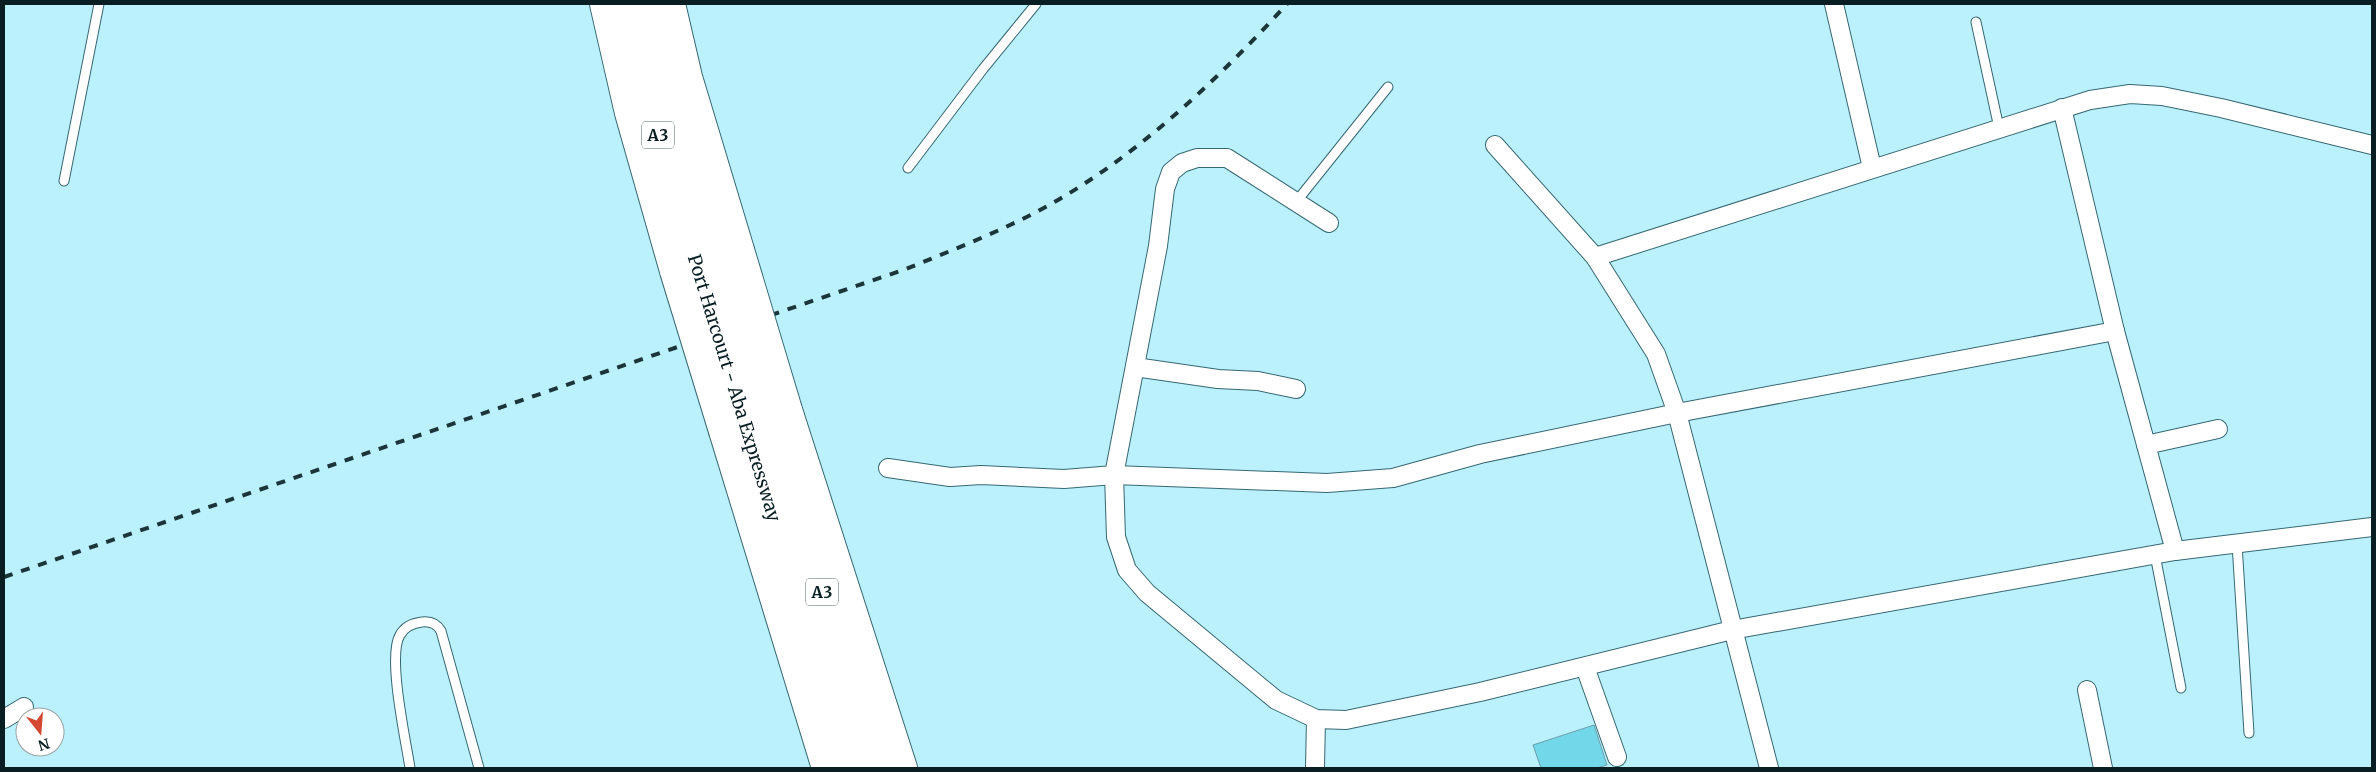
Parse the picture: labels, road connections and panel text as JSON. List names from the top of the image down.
{
  "streets": {
    "main road": ["A3", "Port Harcourt - Aba Expressway"]
  },
  "north": "bottom"
}
